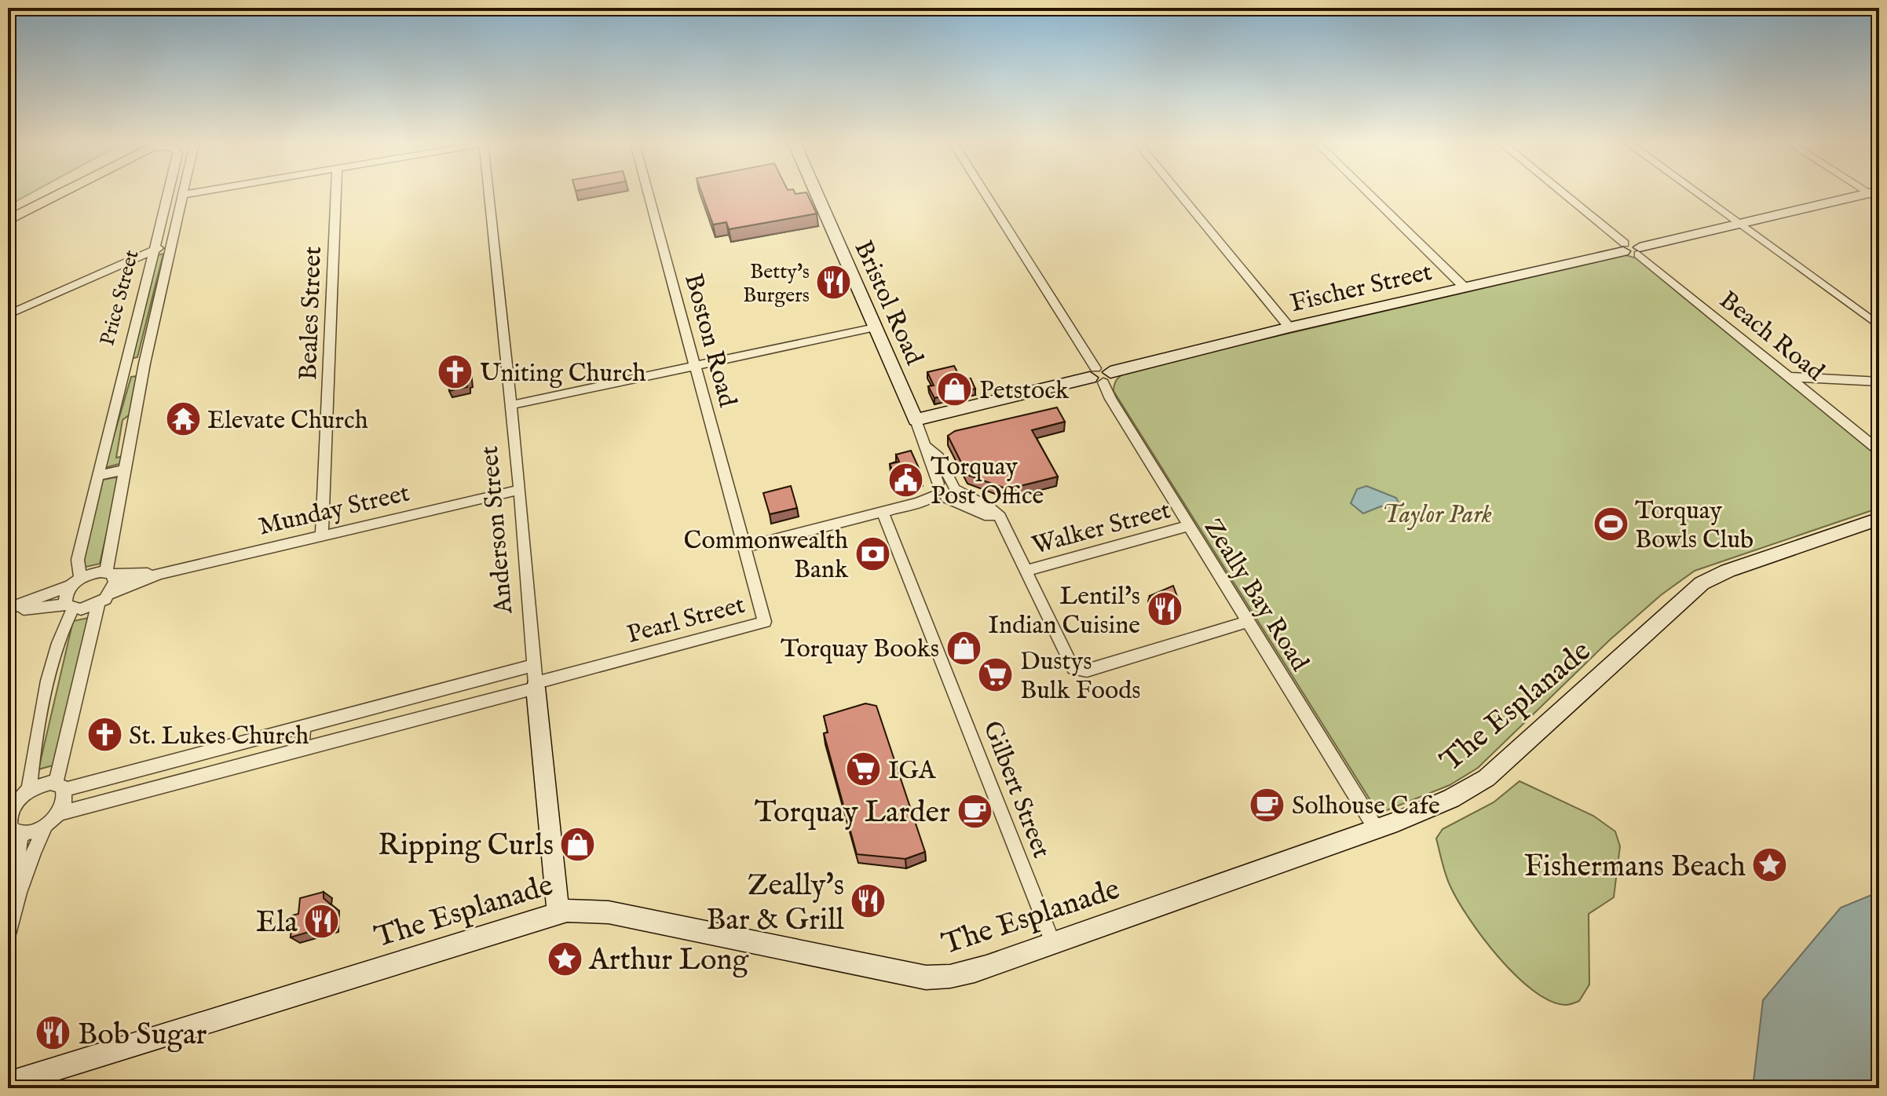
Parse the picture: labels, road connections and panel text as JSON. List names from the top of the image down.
{
  "streets": {
    "street": [
      "Fischer Street",
      "Price Street",
      "Bristol Road",
      "Beales Street",
      "Beach Road",
      "Boston Road",
      "Munday Street",
      "Walker Street",
      "Anderson Street",
      "Zeally Bay Road",
      "Pearl Street",
      "The Esplanade",
      "Gilbert Street"
    ]
  },
  "crossings": [
    ["Fischer Street", "Bristol Road"],
    ["Fischer Street", "Beach Road"],
    ["Fischer Street", "Zeally Bay Road"],
    ["Price Street", "Munday Street"],
    ["Beales Street", "Munday Street"],
    ["Boston Road", "Pearl Street"],
    ["Munday Street", "Anderson Street"],
    ["Walker Street", "Zeally Bay Road"],
    ["Anderson Street", "Pearl Street"],
    ["Anderson Street", "The Esplanade"],
    ["Zeally Bay Road", "The Esplanade"],
    ["The Esplanade", "Gilbert Street"]
  ],
  "parks": ["Taylor Park"],
  "places": {
    "restaurant": [
      "Betty's Burgers",
      "Lentil's Indian Cuisine",
      "Zeally's Bar & Grill",
      "Ela",
      "Bob Sugar"
    ],
    "church": ["Uniting Church", "St. Lukes Church"],
    "shop": ["Petstock", "Torquay Books", "Ripping Curls"],
    "temple": ["Elevate Church"],
    "public building": ["Torquay Post Office"],
    "sports": ["Torquay Bowls Club"],
    "bank": ["Commonwealth Bank"],
    "supermarket": ["Dustys Bulk Foods", "IGA"],
    "cafe": ["Solhouse Cafe", "Torquay Larder"],
    "place": ["Fishermans Beach", "Arthur Long"]
  }
}
